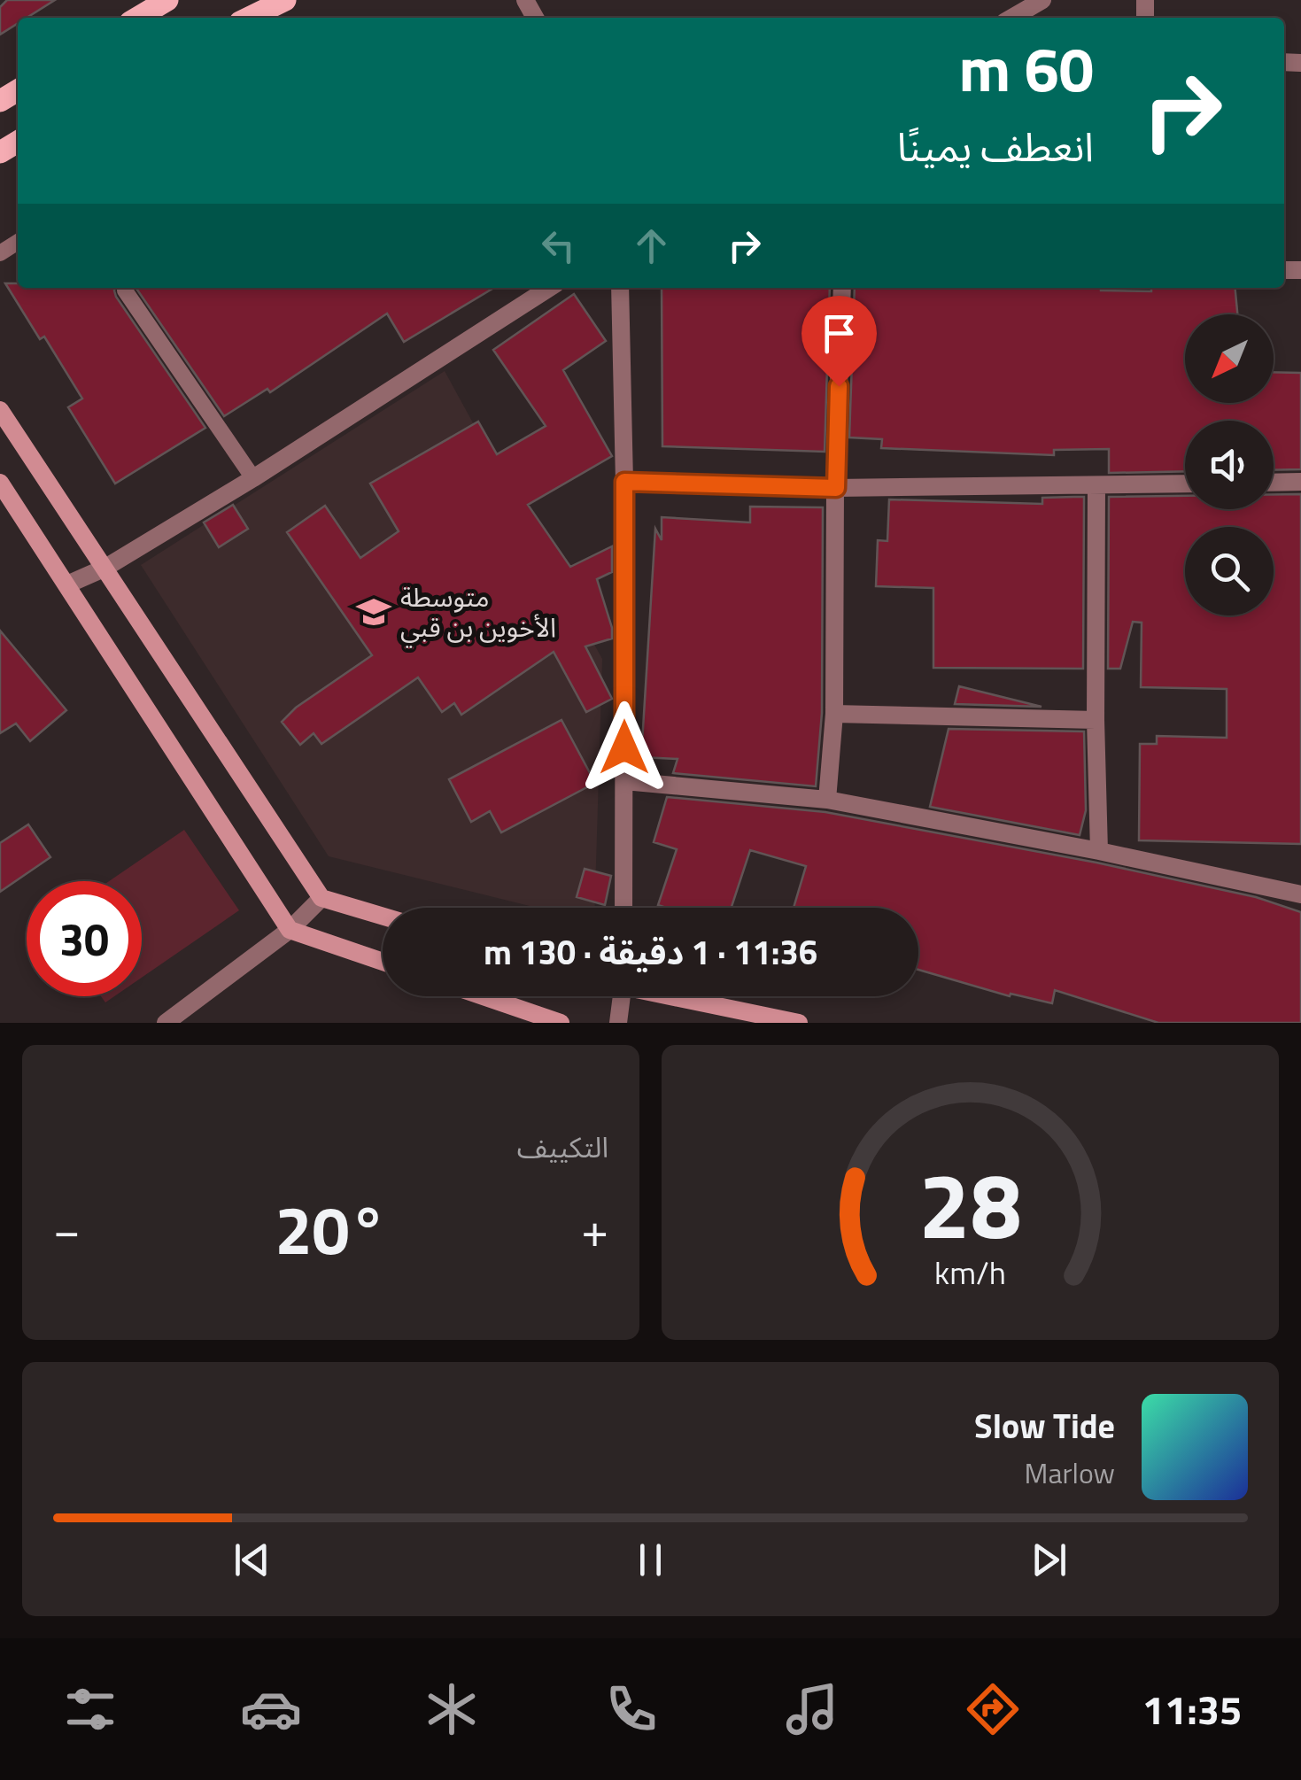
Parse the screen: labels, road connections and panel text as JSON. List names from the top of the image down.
{
  "places": {
    "school or university": ["متوسطة الأخوين بن قبي"]
  },
  "north": "bottom left",
  "page": {
    "turn": ["60 m", "انعطف يمينًا"],
    "limit": "30",
    "trip": "11:36 · 1 دقيقة · 130 m",
    "tile": "التكييف",
    "heat": ["−", "20°", "+"],
    "song": ["Slow Tide", "Marlow"],
    "tabs": "11:35",
    "gauge": ["28", "km/h"]
  }
}
